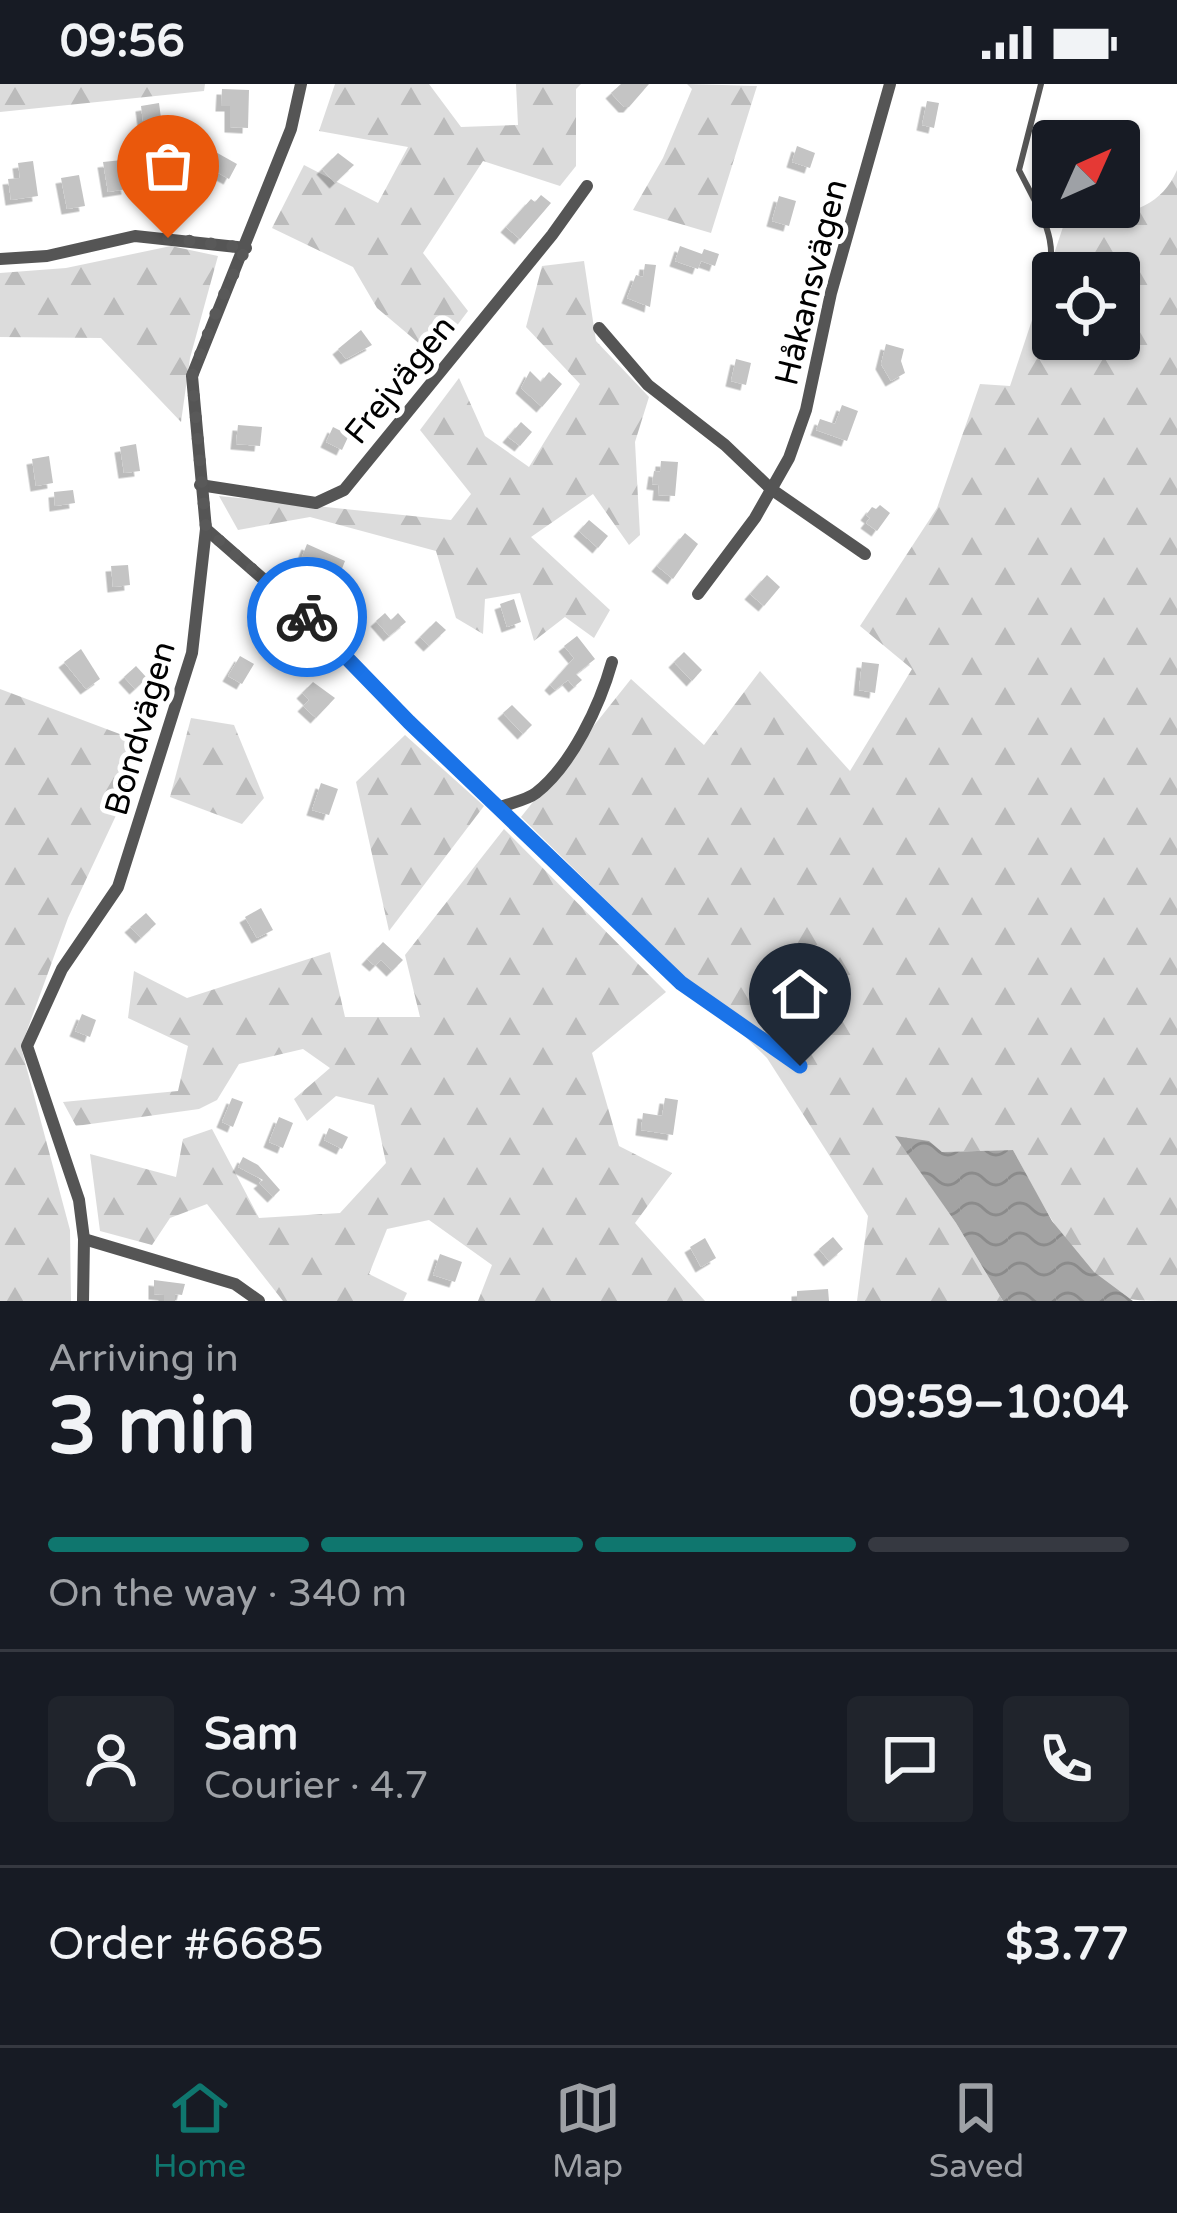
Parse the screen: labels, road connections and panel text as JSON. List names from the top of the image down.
{
  "streets": {
    "street": ["Håkansvägen", "Frejvägen", "Bondvägen"]
  },
  "crossings": [
    ["Frejvägen", "Bondvägen"]
  ],
  "north": "top right",
  "page": {
    "status": "09:56",
    "heading": ["3 min", "Arriving in", "09:59–10:04"],
    "panel": [
      "Sam",
      "Courier · 4.7",
      "Order #6685",
      "$3.77"
    ],
    "bar": "On the way · 340 m",
    "tabs": ["Home", "Map", "Saved"]
  }
}
